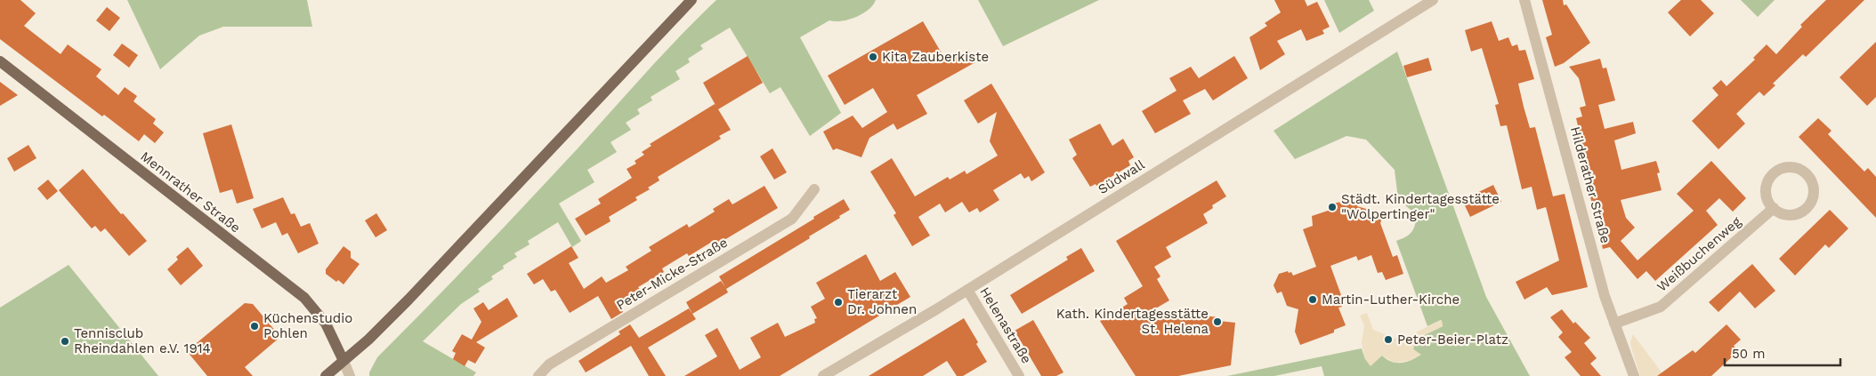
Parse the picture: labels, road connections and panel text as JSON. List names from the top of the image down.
{
  "streets": {
    "main road": ["Mennrather Straße"],
    "street": [
      "Südwall",
      "Hilderather Straße",
      "Weißbuchenweg",
      "Peter-Micke-Straße",
      "Helenastraße"
    ]
  },
  "crossings": [
    ["Südwall", "Helenastraße"],
    ["Hilderather Straße", "Weißbuchenweg"]
  ],
  "places": [
    "Kita Zauberkiste",
    "Städt. Kindertagesstätte \"Wolpertinger\"",
    "Martin-Luther-Kirche",
    "Tierarzt Dr. Johnen",
    "Kath. Kindertagesstätte St. Helena",
    "Küchenstudio Pohlen",
    "Peter-Beier-Platz",
    "Tennisclub Rheindahlen e.V. 1914"
  ],
  "scale_bar": "50 m"
}
